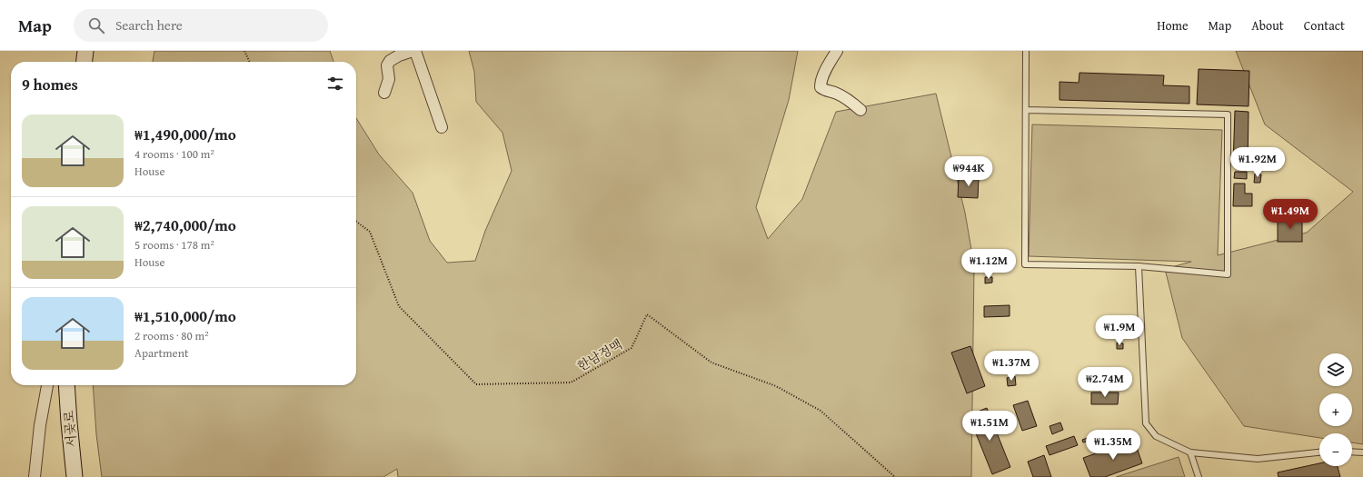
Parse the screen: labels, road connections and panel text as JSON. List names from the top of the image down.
{
  "streets": {
    "main road": ["서곶로"],
    "path": ["한남정맥"]
  },
  "page": {
    "header": "Map",
    "search": "Search here",
    "nav": [
      "Home",
      "Map",
      "About",
      "Contact"
    ],
    "heading": "9 homes",
    "list": [
      {
        "name": "₩1,490,000/mo",
        "note": "4 rooms · 100 m² · House"
      },
      {
        "name": "₩2,740,000/mo",
        "note": "5 rooms · 178 m² · House"
      },
      {
        "name": "₩1,510,000/mo",
        "note": "2 rooms · 80 m² · Apartment"
      }
    ],
    "price": [
      "₩1.92M",
      "₩944K",
      "₩1.49M",
      "₩1.12M",
      "₩1.9M",
      "₩1.37M",
      "₩2.74M",
      "₩1.51M",
      "₩1.35M"
    ],
    "map_buttons": ["+", "−"]
  }
}
